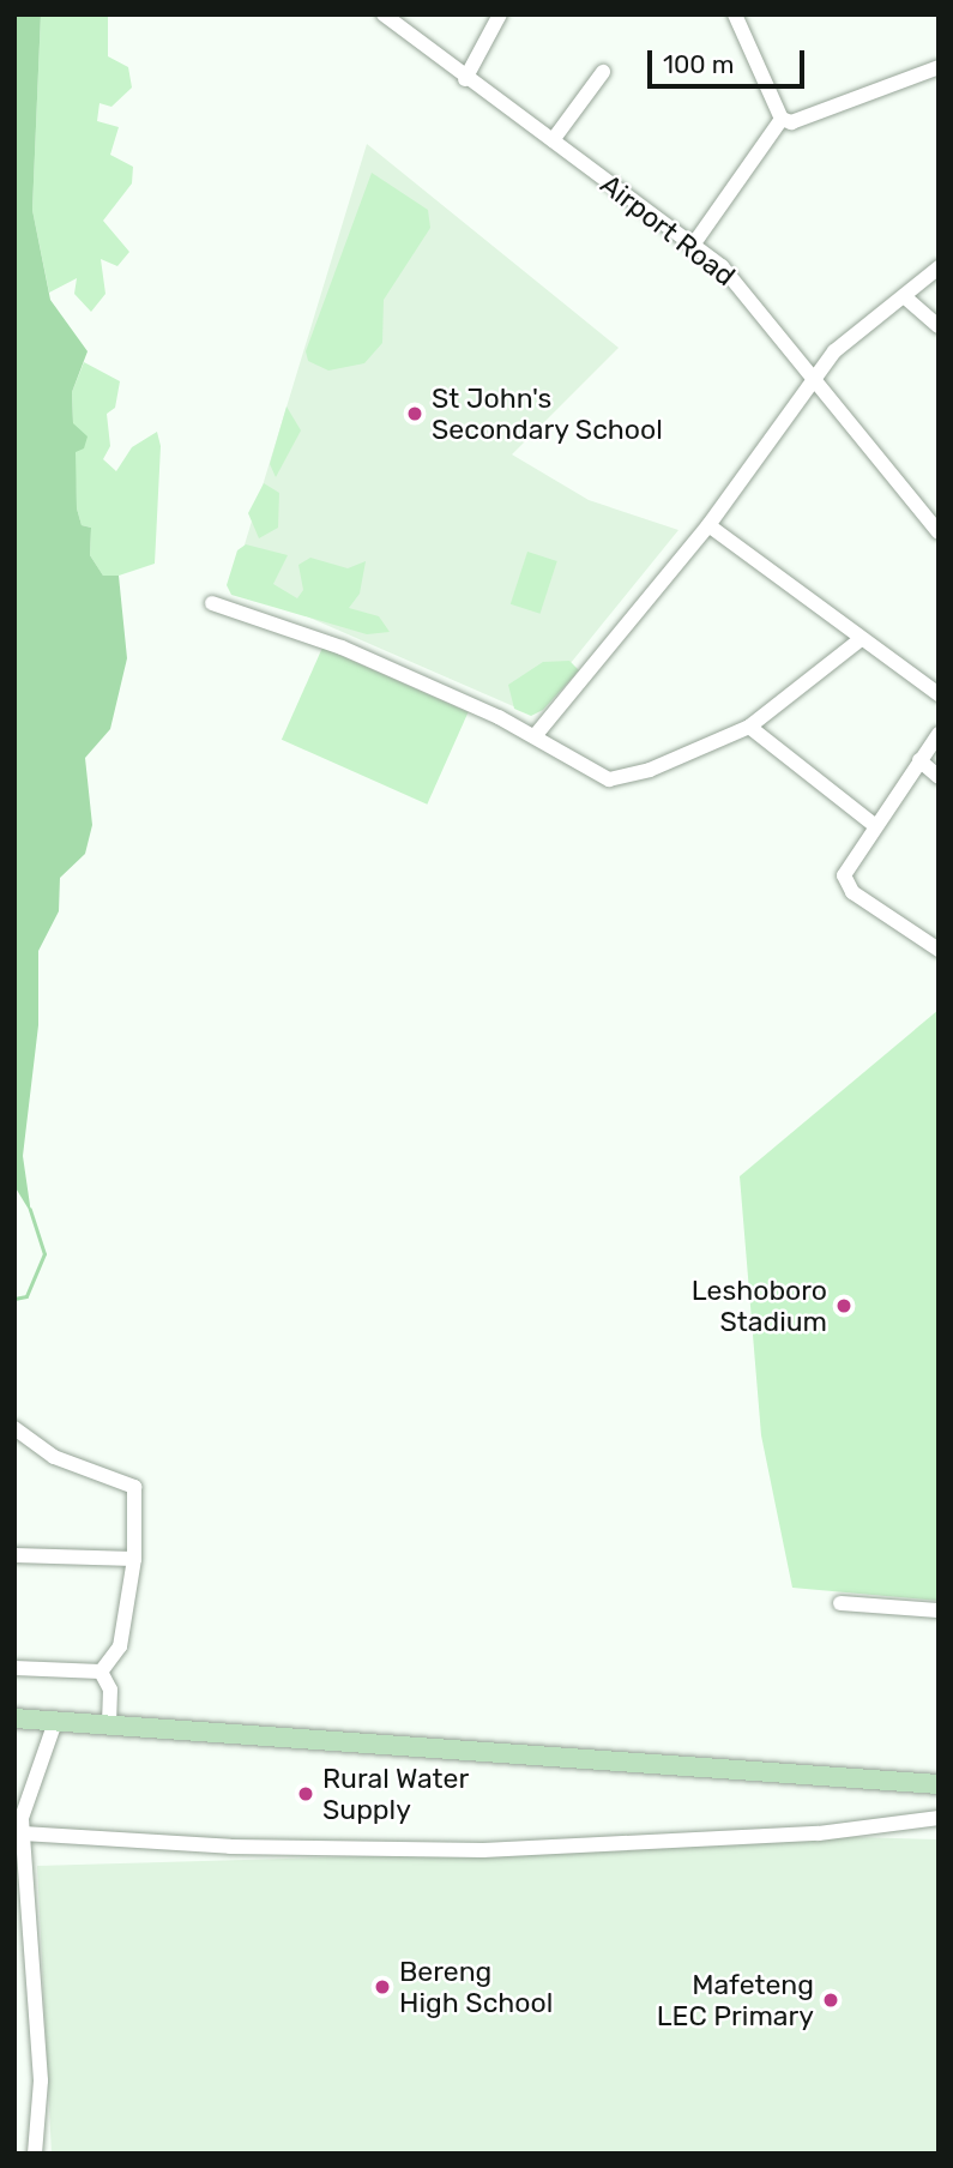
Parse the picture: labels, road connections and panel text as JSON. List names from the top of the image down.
{
  "streets": {
    "street": ["Airport Road"]
  },
  "places": [
    "St John's Secondary School",
    "Leshoboro Stadium",
    "Rural Water Supply",
    "Bereng High School",
    "Mafeteng LEC Primary"
  ],
  "scale_bar": "100 m"
}
